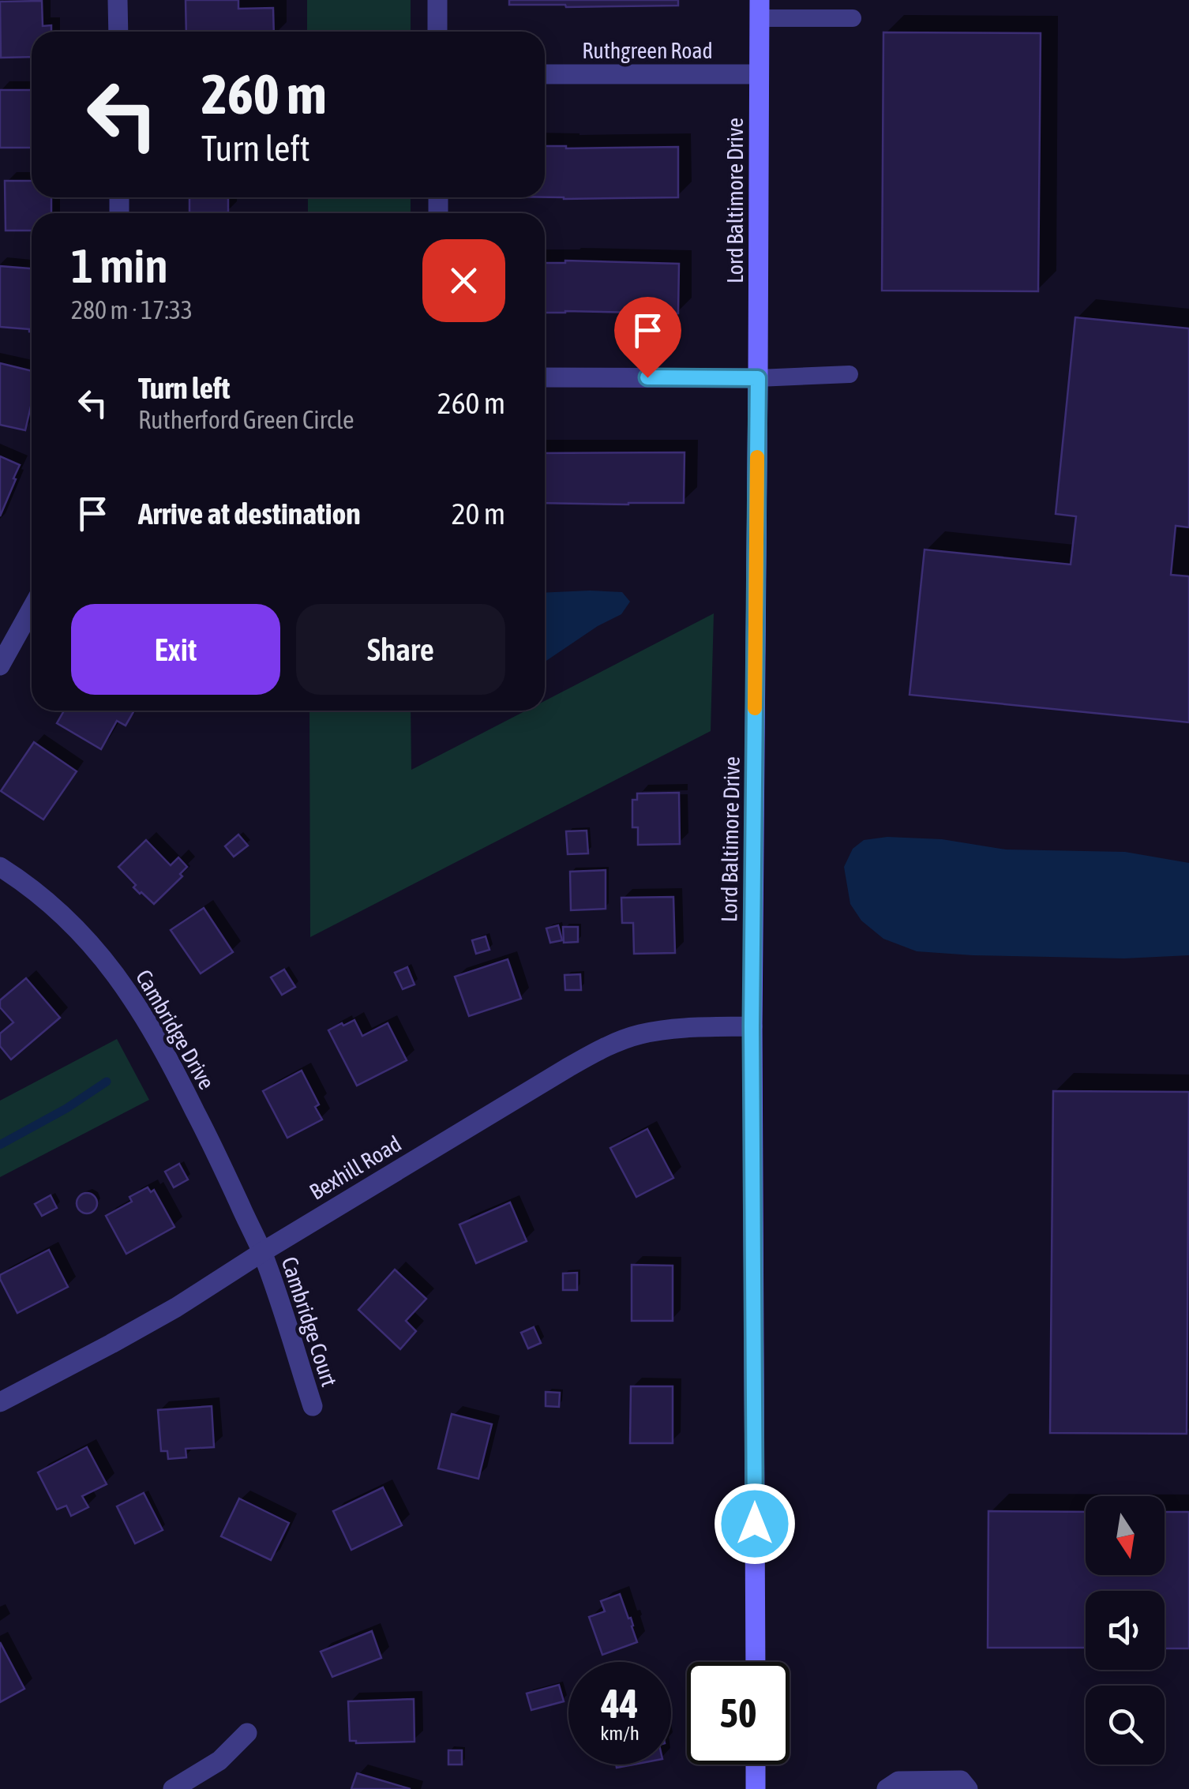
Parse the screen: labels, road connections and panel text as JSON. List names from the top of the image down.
{
  "streets": {
    "main road": ["Lord Baltimore Drive"],
    "street": [
      "Ruthgreen Road",
      "Cambridge Drive",
      "Bexhill Road",
      "Cambridge Court"
    ]
  },
  "crossings": [
    ["Ruthgreen Road", "Lord Baltimore Drive"],
    ["Lord Baltimore Drive", "Bexhill Road"],
    ["Cambridge Drive", "Bexhill Road"],
    ["Cambridge Drive", "Cambridge Court"],
    ["Bexhill Road", "Cambridge Court"]
  ],
  "north": "bottom",
  "page": {
    "turn": ["260 m", "Turn left"],
    "heading": ["1 min", "280 m · 17:33"],
    "list": [
      {
        "name": "Turn left",
        "note": "Rutherford Green Circle",
        "value": "260 m"
      },
      {
        "name": "Arrive at destination",
        "value": "20 m"
      }
    ],
    "buttons": ["Exit", "Share"],
    "speed": "44 km/h",
    "limit": "50"
  }
}
